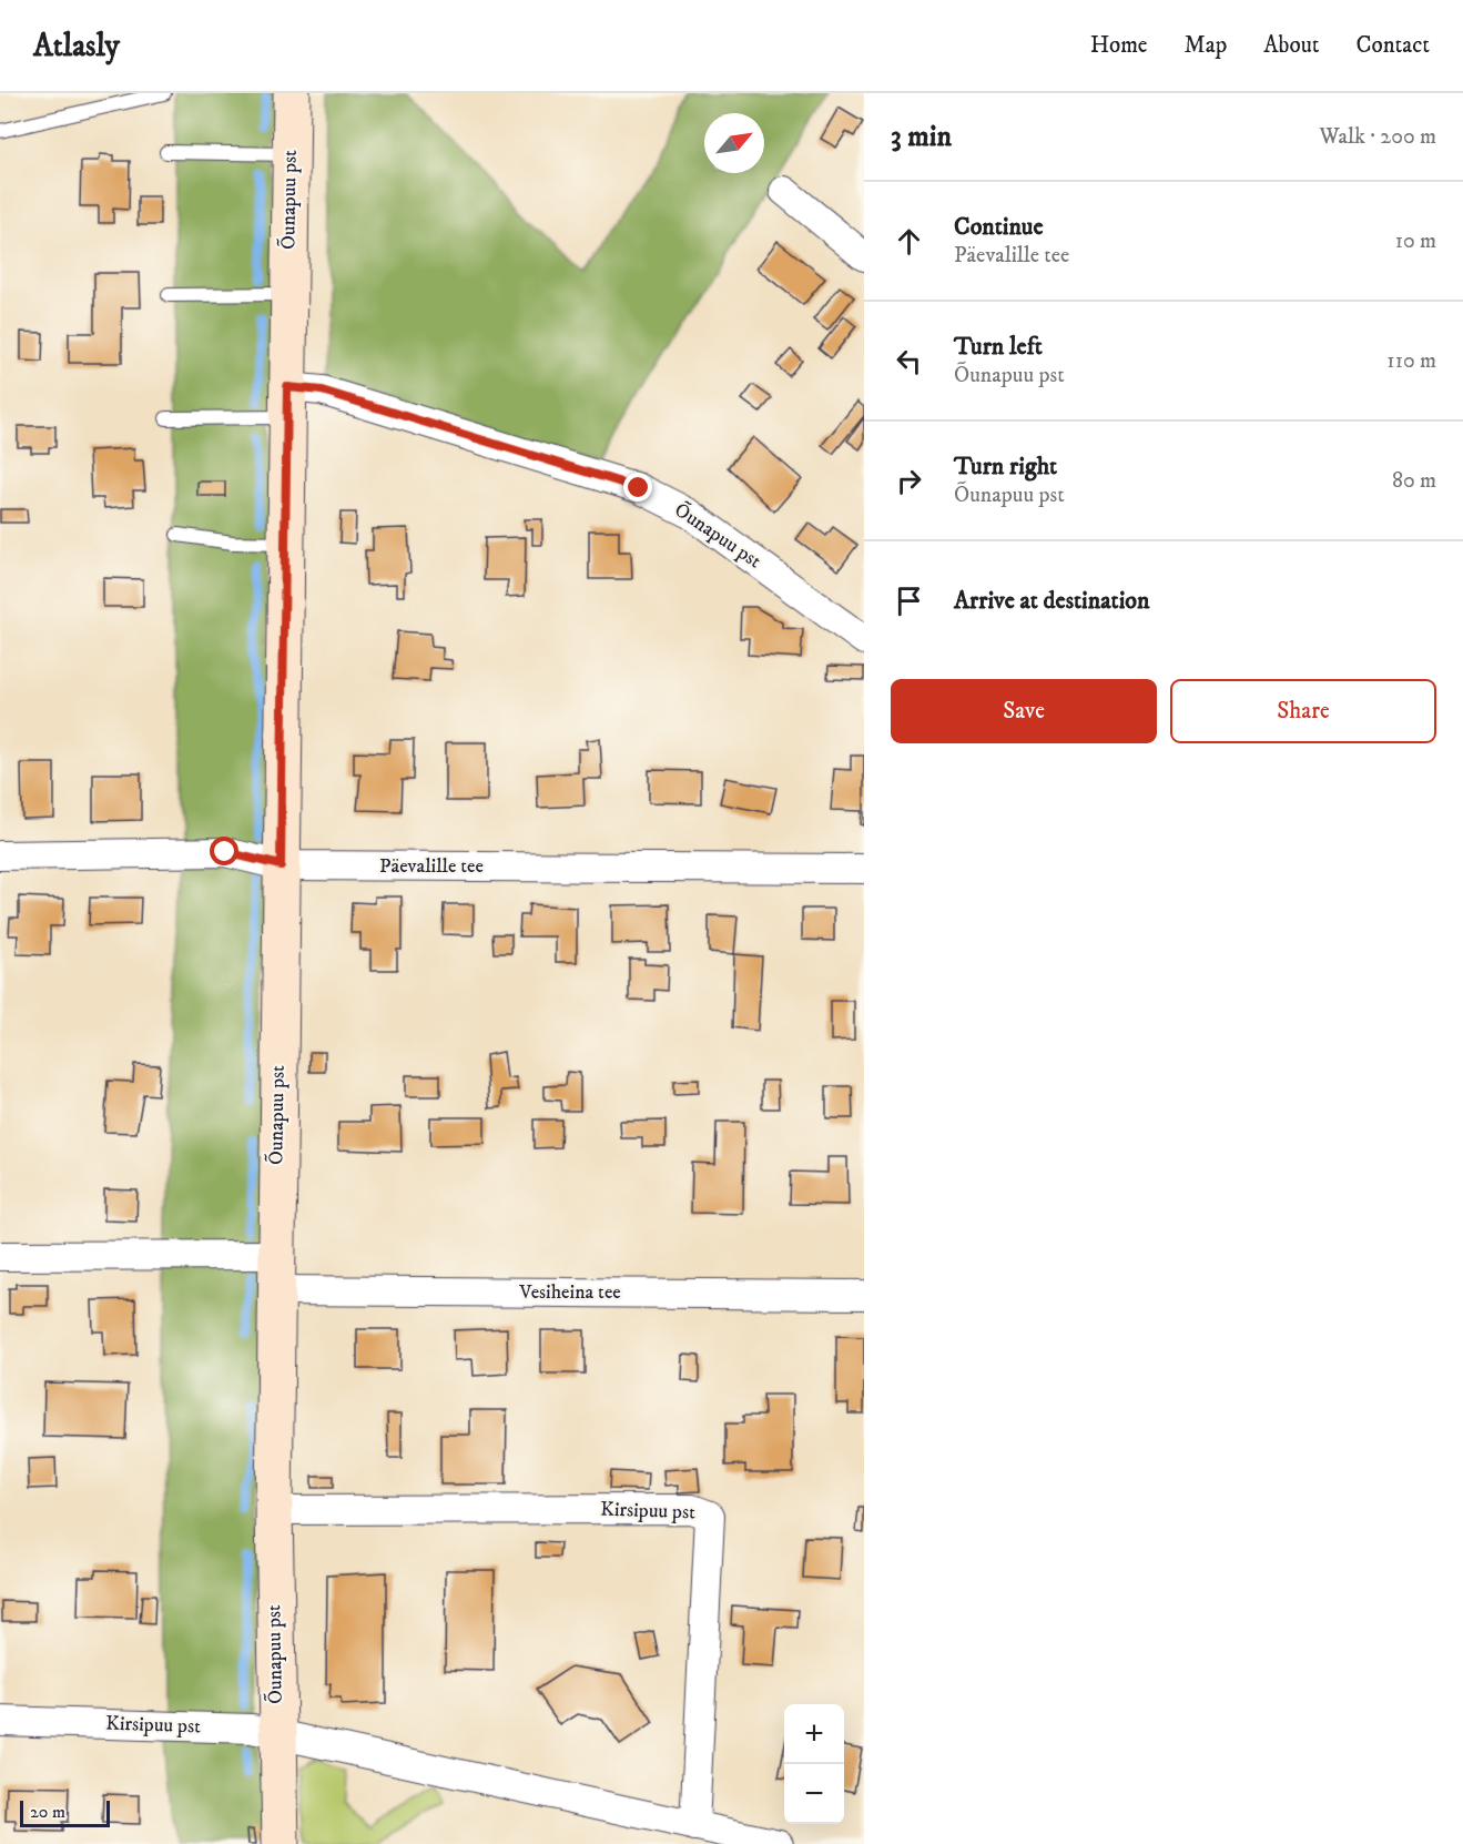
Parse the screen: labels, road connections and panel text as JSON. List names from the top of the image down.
{
  "streets": {
    "street": [
      "Õunapuu pst",
      "Päevalille tee",
      "Vesiheina tee",
      "Kirsipuu pst"
    ]
  },
  "crossings": [
    ["Õunapuu pst", "Päevalille tee"],
    ["Õunapuu pst", "Vesiheina tee"],
    ["Õunapuu pst", "Kirsipuu pst"]
  ],
  "scale_bar": "20 m",
  "north": "top right",
  "page": {
    "header": "Atlasly",
    "nav": [
      "Home",
      "Map",
      "About",
      "Contact"
    ],
    "heading": ["3 min", "Walk · 200 m"],
    "list": [
      ["Continue", "Päevalille tee", "10 m"],
      ["Turn left", "Õunapuu pst", "110 m"],
      ["Turn right", "Õunapuu pst", "80 m"],
      "Arrive at destination"
    ],
    "buttons": ["Save", "Share"],
    "map_buttons": ["+", "−"],
    "scale": "20 m"
  }
}
